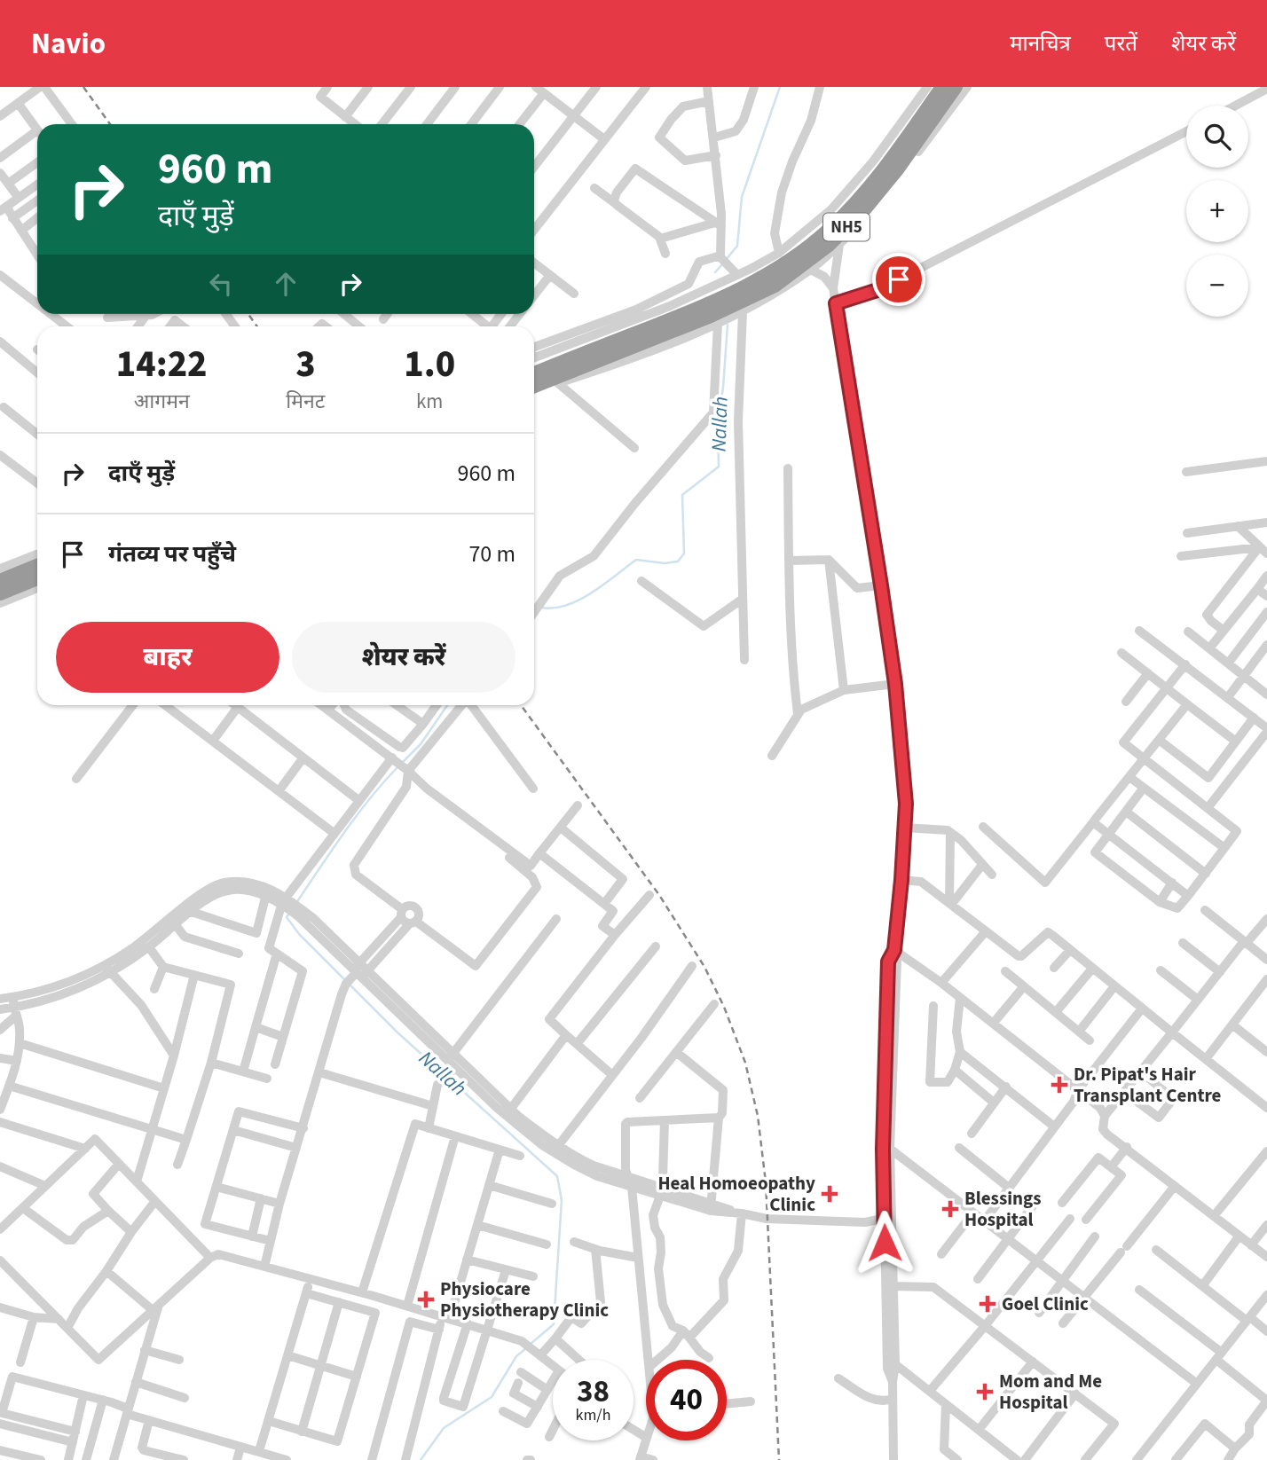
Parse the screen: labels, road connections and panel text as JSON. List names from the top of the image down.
{
  "streets": {
    "highway": ["NH5"]
  },
  "water": ["Nallah"],
  "places": {
    "health": [
      "Dr. Pipat's Hair Transplant Centre",
      "Heal Homoeopathy Clinic",
      "Blessings Hospital",
      "Physiocare Physiotherapy Clinic",
      "Goel Clinic",
      "Mom and Me Hospital"
    ]
  },
  "page": {
    "header": "Navio",
    "nav": ["मानचित्र", "परतें", "शेयर करें"],
    "map_buttons": ["+", "−"],
    "turn": ["960 m", "दाएँ मुड़ें"],
    "eta": [
      "14:22",
      "आगमन",
      "3",
      "मिनट",
      "1.0",
      "km"
    ],
    "list": [
      {
        "name": "दाएँ मुड़ें",
        "value": "960 m"
      },
      {
        "name": "गंतव्य पर पहुँचे",
        "value": "70 m"
      }
    ],
    "buttons": ["बाहर", "शेयर करें"],
    "speed": "38 km/h",
    "limit": "40"
  }
}
